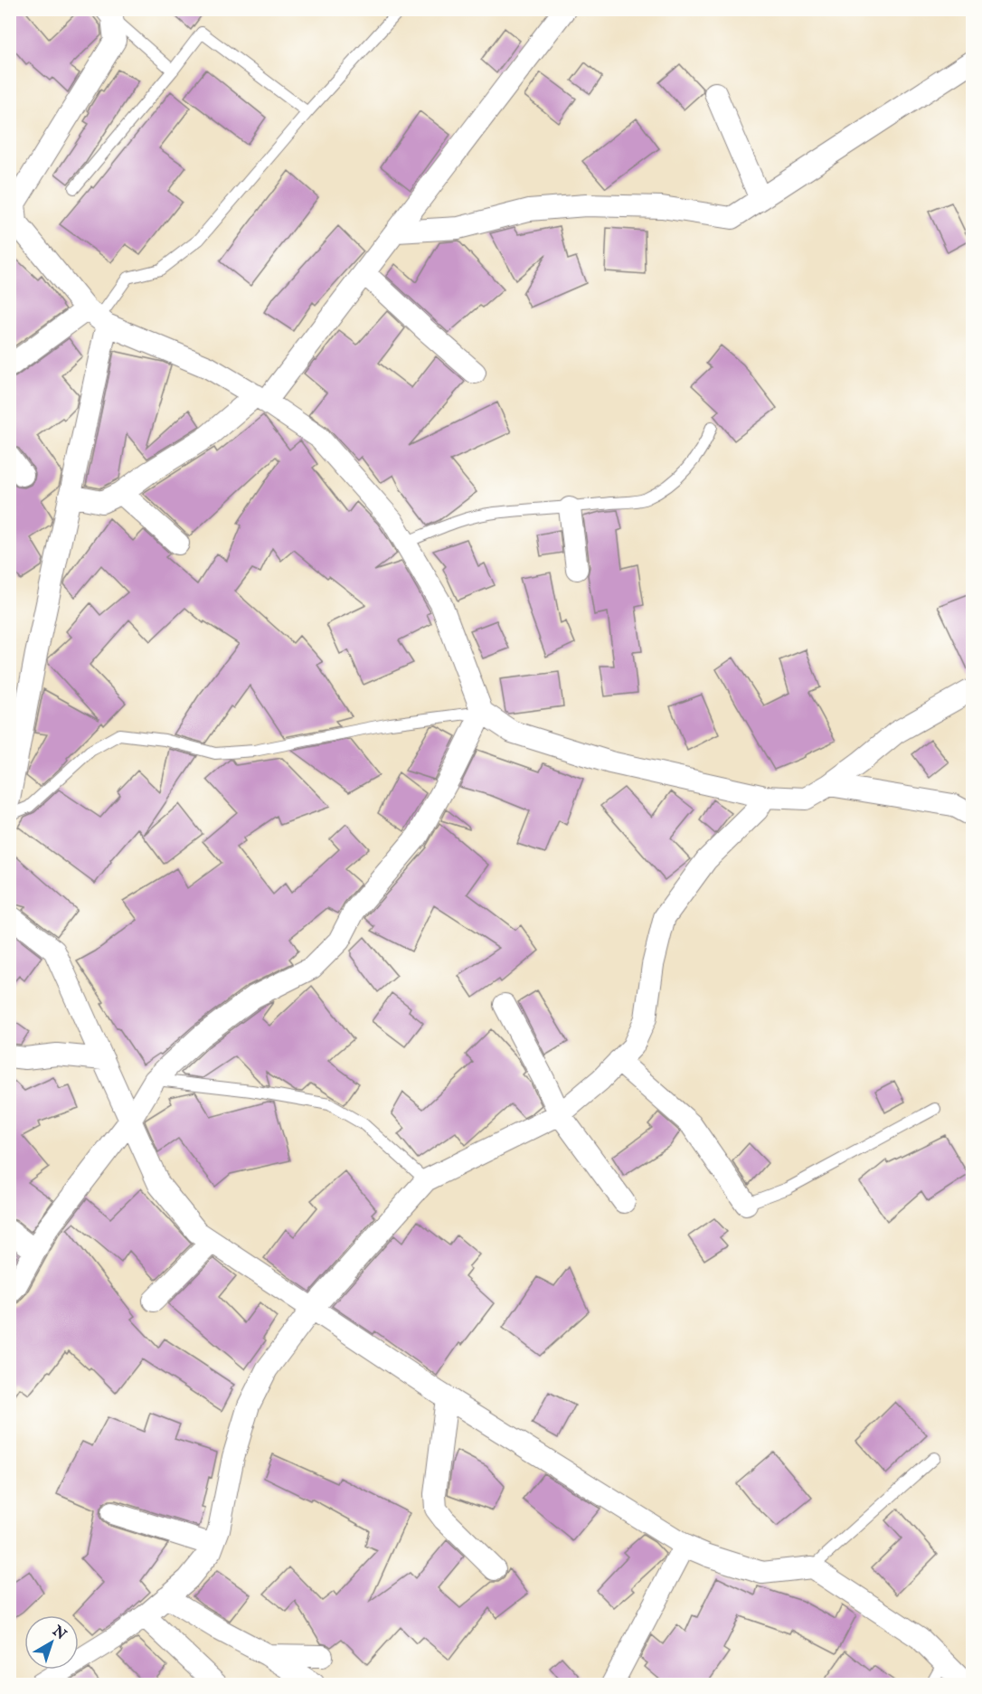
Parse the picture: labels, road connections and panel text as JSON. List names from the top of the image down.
{
  "north": "top right"
}
